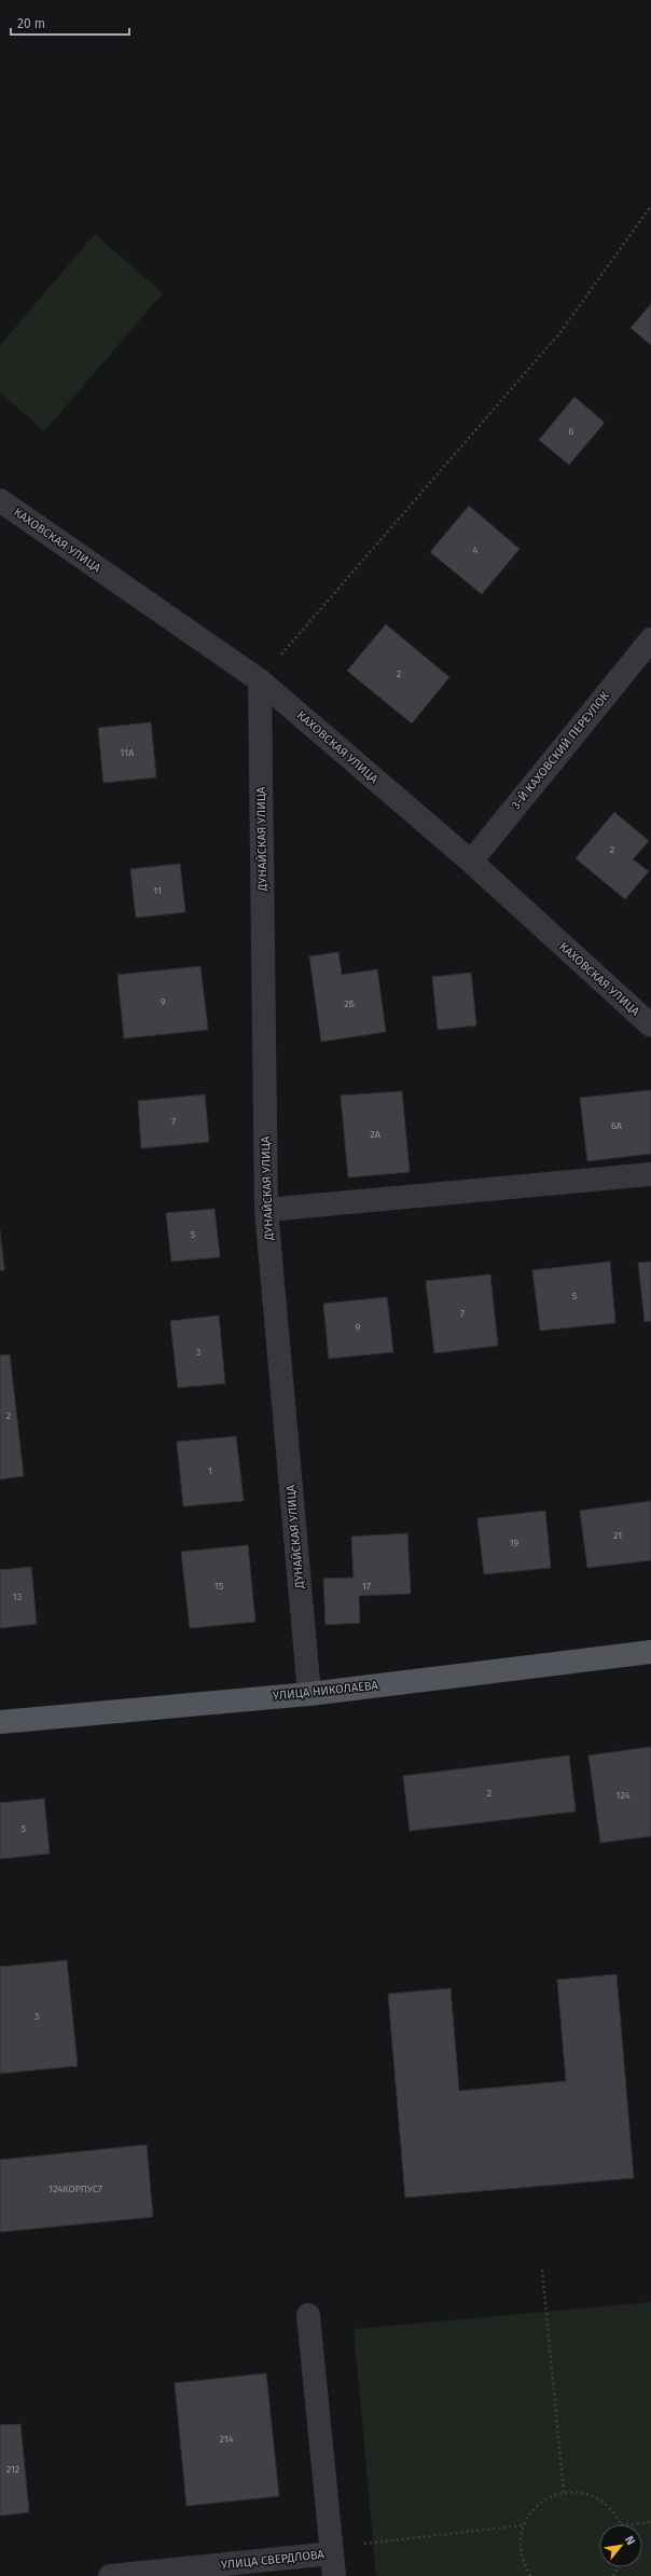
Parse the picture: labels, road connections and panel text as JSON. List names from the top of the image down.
{
  "streets": {
    "main road": ["УЛИЦА НИКОЛАЕВА"],
    "street": [
      "КАХОВСКАЯ УЛИЦА",
      "3-Й КАХОВСКИЙ ПЕРЕУЛОК",
      "ДУНАЙСКАЯ УЛИЦА",
      "УЛИЦА СВЕРДЛОВА"
    ]
  },
  "crossings": [
    ["КАХОВСКАЯ УЛИЦА", "3-Й КАХОВСКИЙ ПЕРЕУЛОК"],
    ["КАХОВСКАЯ УЛИЦА", "ДУНАЙСКАЯ УЛИЦА"],
    ["ДУНАЙСКАЯ УЛИЦА", "УЛИЦА НИКОЛАЕВА"]
  ],
  "house_numbers": [
    "6",
    "4",
    "2",
    "11А",
    "2",
    "11",
    "9",
    "2Б",
    "7",
    "6А",
    "2А",
    "5",
    "5",
    "7",
    "9",
    "3",
    "2",
    "1",
    "21",
    "19",
    "15",
    "17",
    "13",
    "2",
    "124",
    "5",
    "3",
    "124КОРПУС7",
    "214",
    "212"
  ],
  "scale_bar": "20 m",
  "north": "top right"
}
